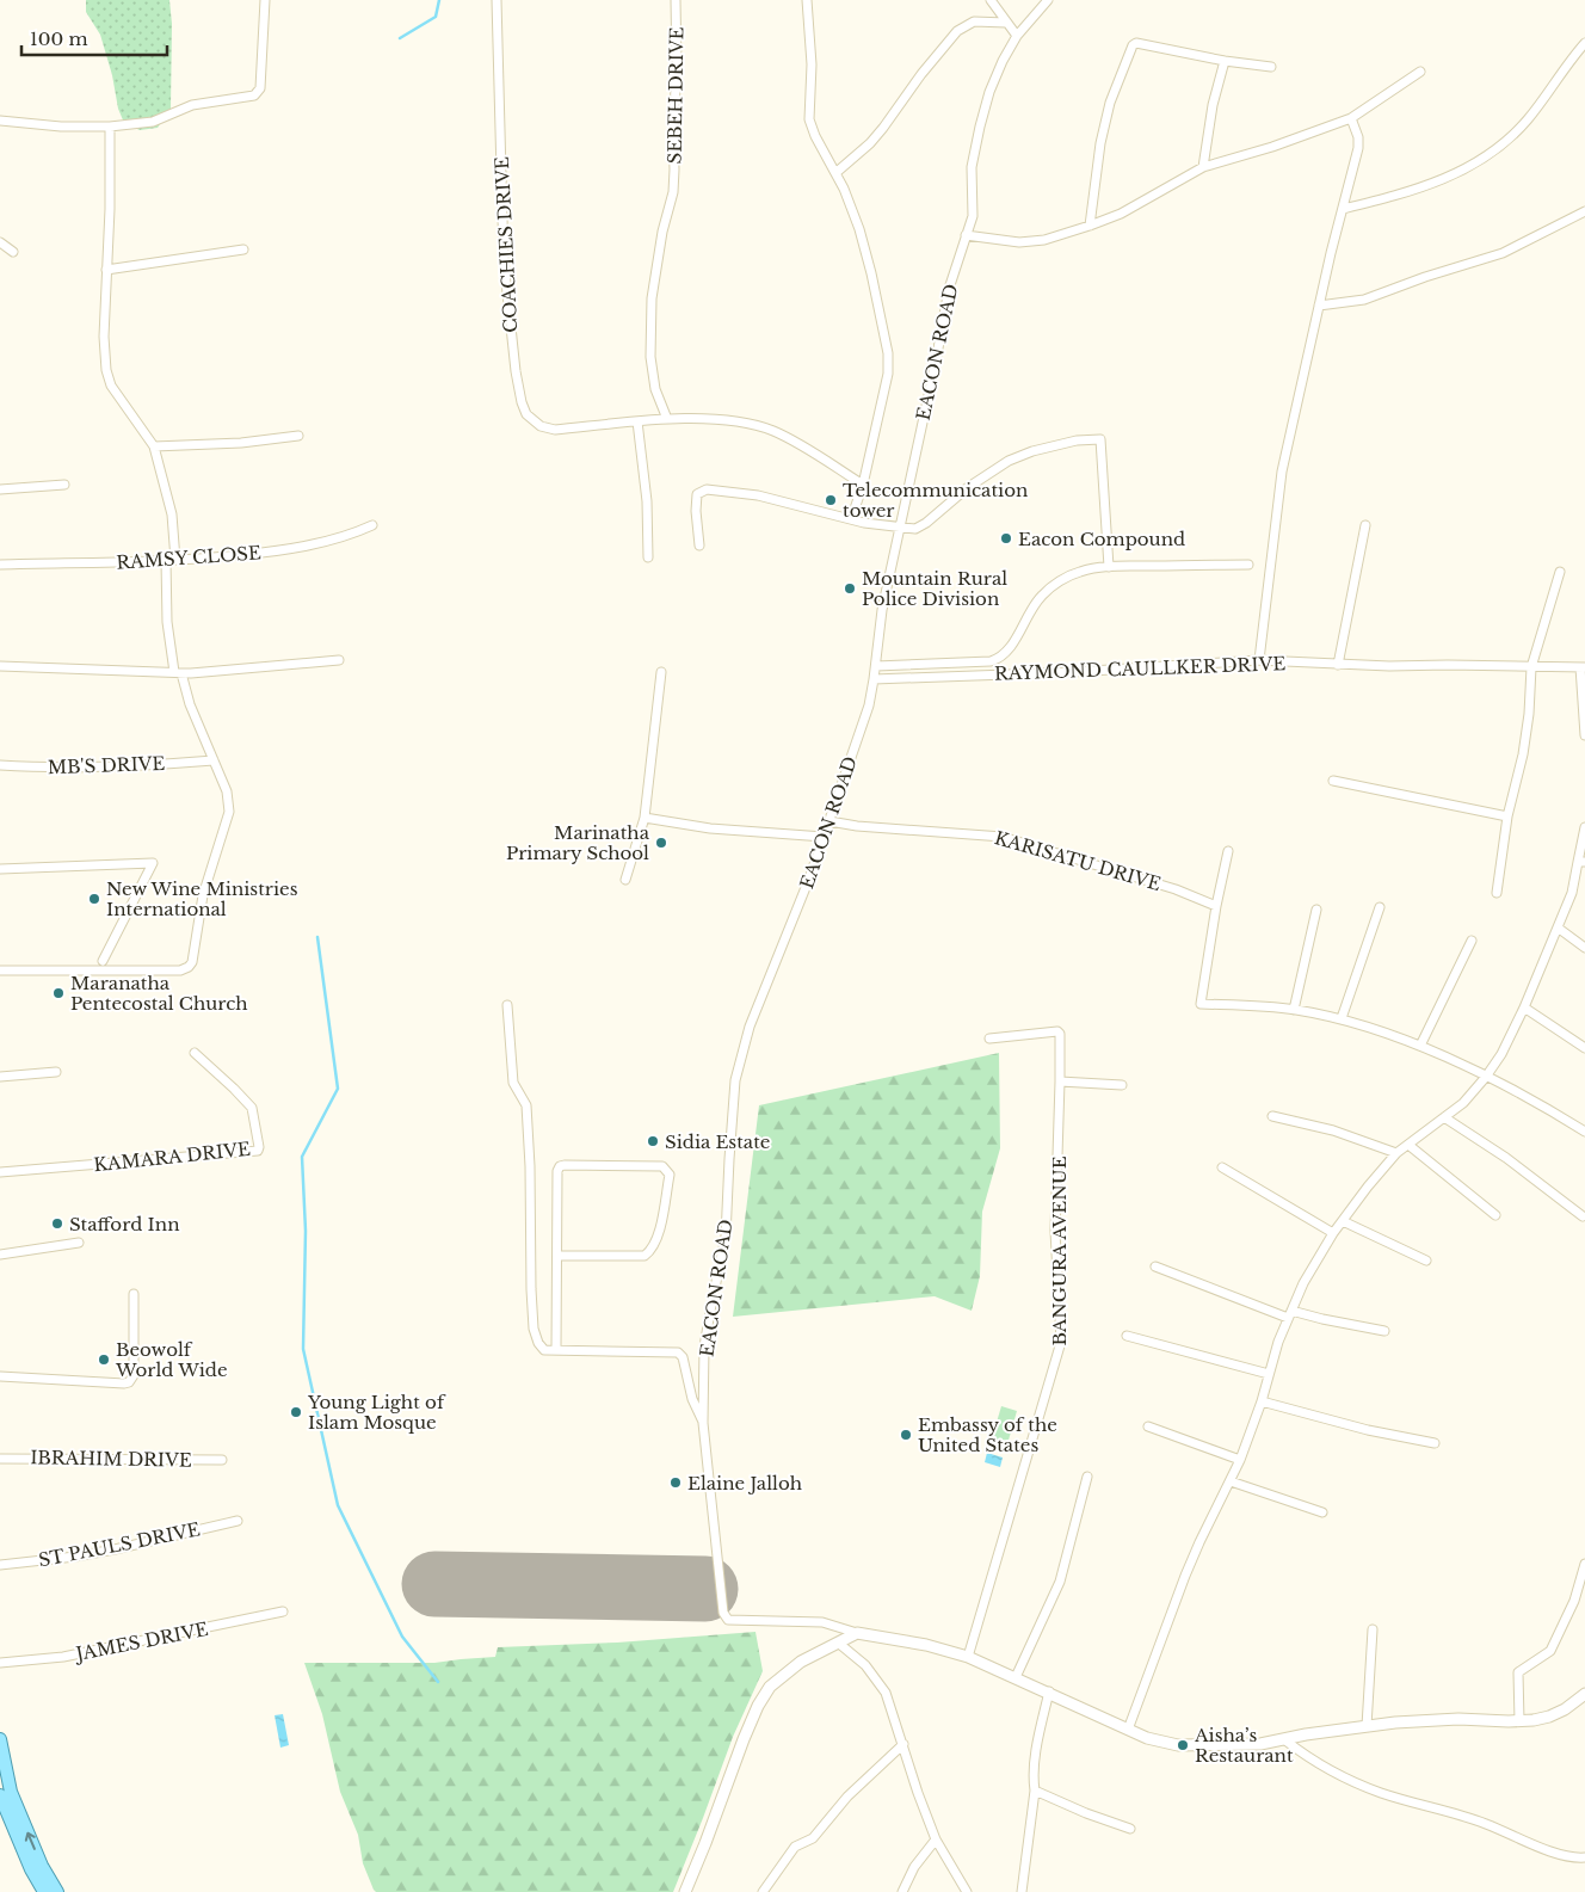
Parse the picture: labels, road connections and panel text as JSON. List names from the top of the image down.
{
  "streets": {
    "street": [
      "SEBEH DRIVE",
      "COACHIES DRIVE",
      "EACON ROAD",
      "RAMSY CLOSE",
      "RAYMOND CAULLKER DRIVE",
      "MB'S DRIVE",
      "KARISATU DRIVE",
      "KAMARA DRIVE",
      "BANGURA AVENUE",
      "IBRAHIM DRIVE",
      "ST PAULS DRIVE",
      "JAMES DRIVE"
    ]
  },
  "crossings": [
    ["SEBEH DRIVE", "COACHIES DRIVE"],
    ["EACON ROAD", "RAYMOND CAULLKER DRIVE"],
    ["EACON ROAD", "KARISATU DRIVE"]
  ],
  "places": [
    "Telecommunication tower",
    "Eacon Compound",
    "Mountain Rural Police Division",
    "Marinatha Primary School",
    "New Wine Ministries International",
    "Maranatha Pentecostal Church",
    "Sidia Estate",
    "Stafford Inn",
    "Beowolf World Wide",
    "Young Light of Islam Mosque",
    "Embassy of the United States",
    "Elaine Jalloh",
    "Aisha’s Restaurant"
  ],
  "scale_bar": "100 m"
}
